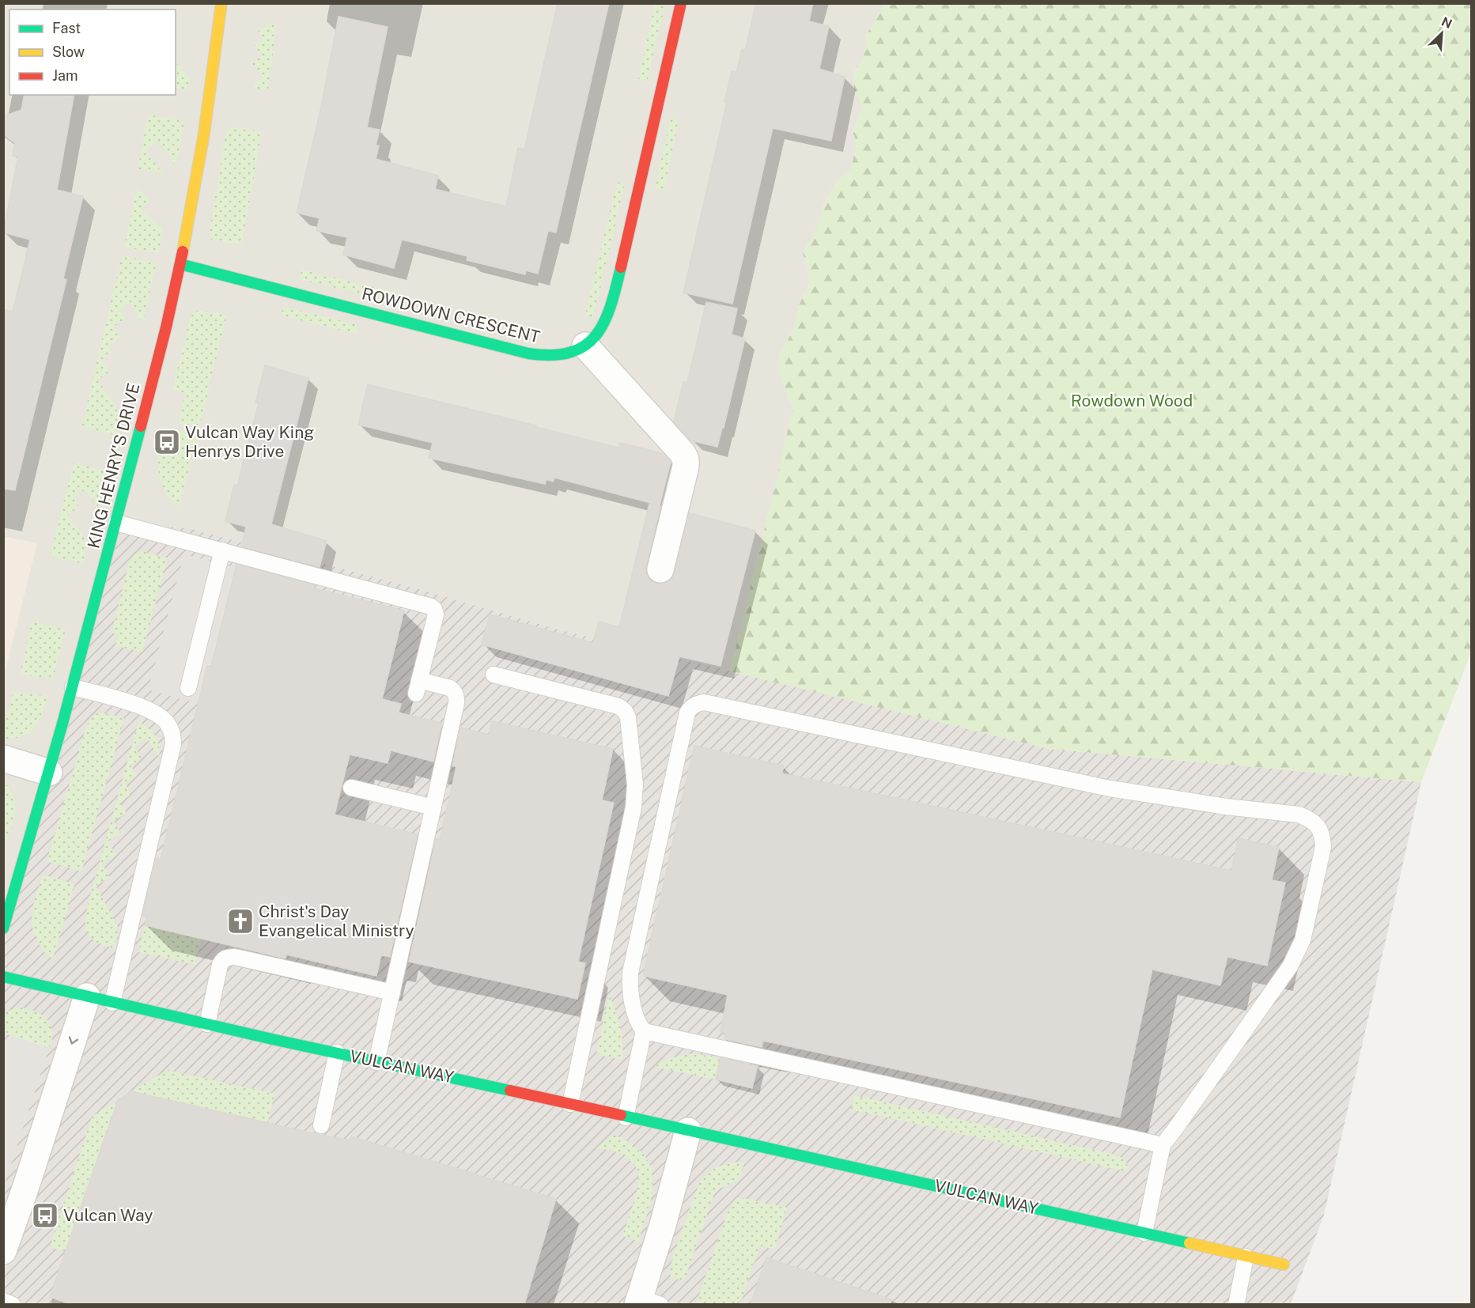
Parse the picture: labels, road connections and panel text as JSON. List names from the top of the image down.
{
  "streets": {
    "street": ["ROWDOWN CRESCENT", "KING HENRY'S DRIVE", "VULCAN WAY"]
  },
  "crossings": [
    ["ROWDOWN CRESCENT", "KING HENRY'S DRIVE"]
  ],
  "parks": ["Rowdown Wood"],
  "places": {
    "bus stop": ["Vulcan Way King Henrys Drive", "Vulcan Way"],
    "church": ["Christ's Day Evangelical Ministry"]
  },
  "legend": ["Fast", "Slow", "Jam"],
  "north": "top right"
}
